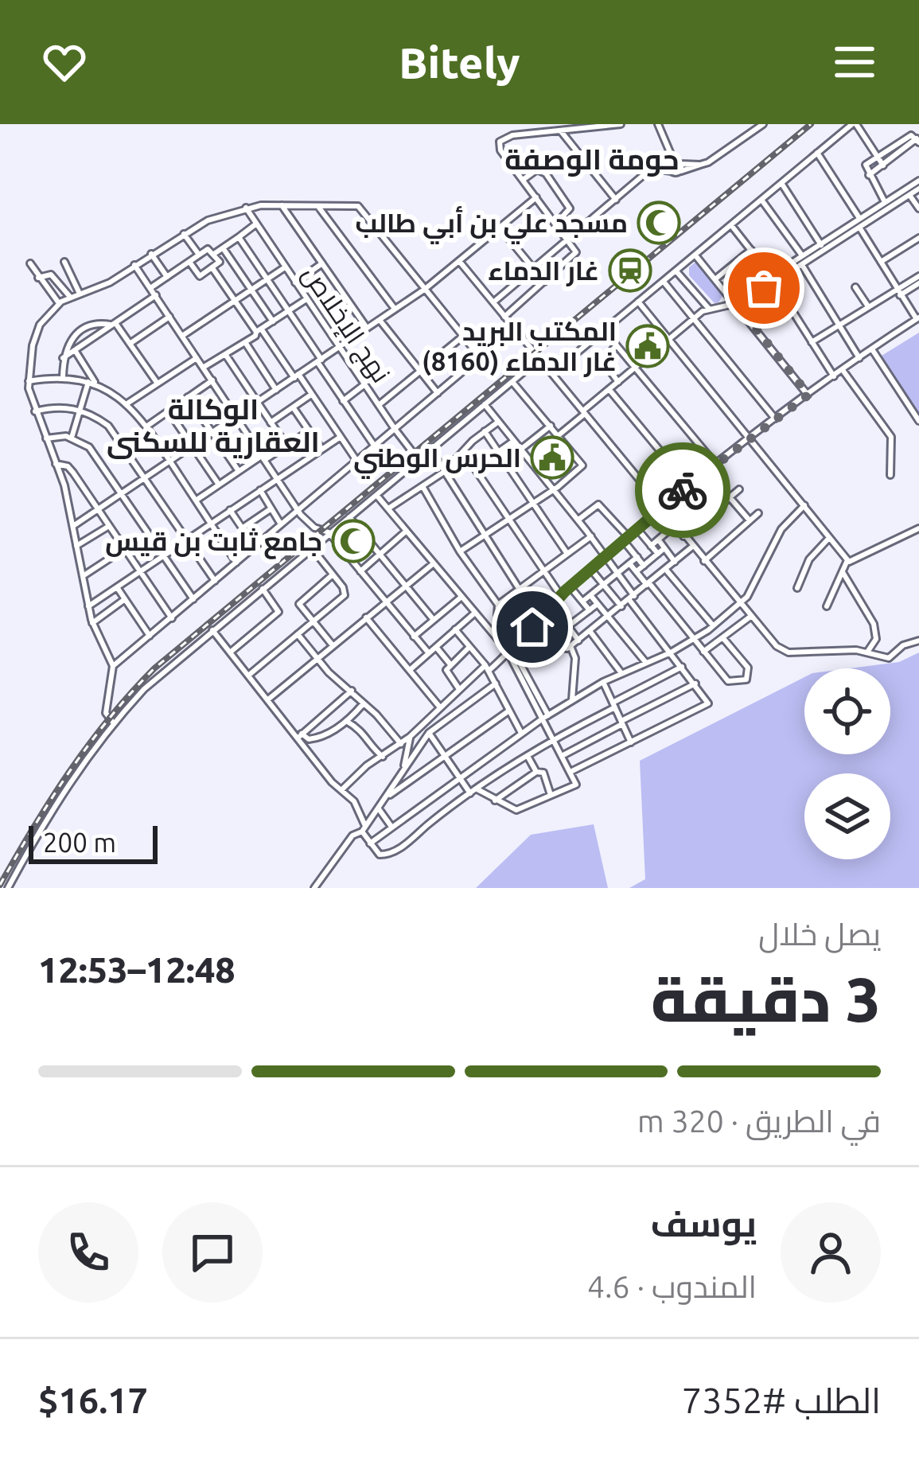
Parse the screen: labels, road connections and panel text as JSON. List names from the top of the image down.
{
  "streets": {
    "street": ["نهج الإخلاص"]
  },
  "districts": ["حومة الوصفة", "الوكالة العقارية للسكنى"],
  "places": {
    "mosque": ["مسجد علي بن أبي طالب", "جامع ثابت بن قیس"],
    "station": ["غار الدماء"],
    "public building": ["المكتب البريد غار الدماء (8160)", "الحرس الوطني"]
  },
  "scale_bar": "200 m",
  "page": {
    "header": "Bitely",
    "scale": "200 m",
    "heading": ["3 دقيقة", "يصل خلال", "12:48–12:53"],
    "panel": [
      "يوسف",
      "المندوب · 4.6",
      "الطلب #7352",
      "$16.17"
    ],
    "bar": "في الطريق · 320 m"
  }
}
